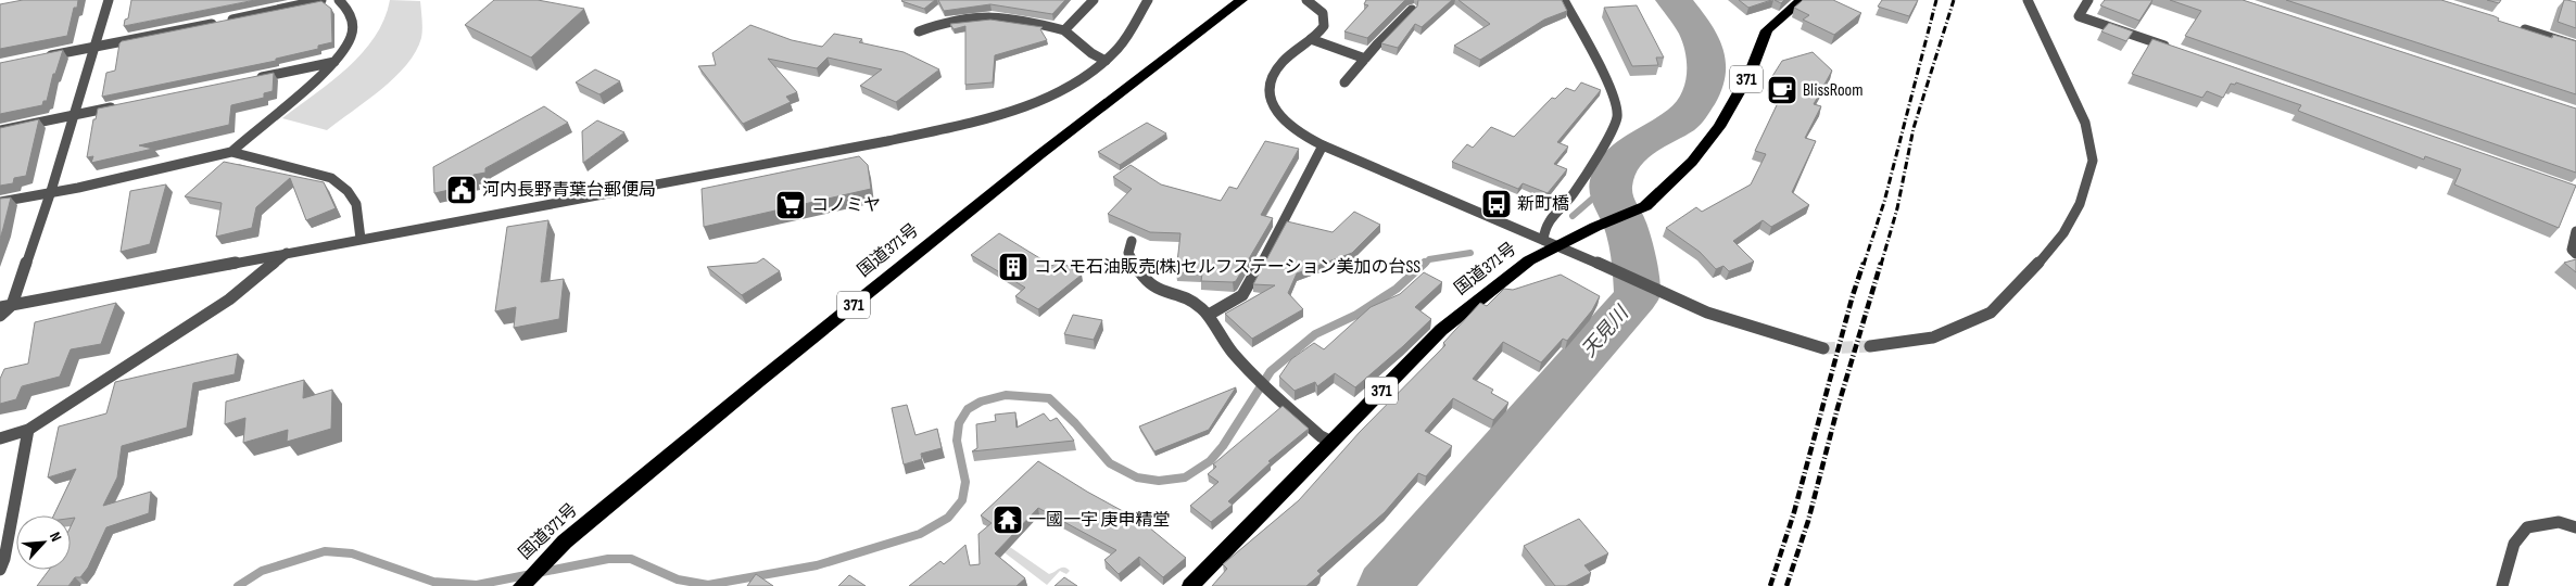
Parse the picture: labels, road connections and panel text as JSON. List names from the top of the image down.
{
  "streets": {
    "highway": ["371", "国道371号"]
  },
  "water": ["天見川"],
  "places": {
    "cafe": ["BlissRoom"],
    "public building": ["河内長野青葉台郵便局"],
    "bus stop": ["新町橋"],
    "supermarket": ["コノミヤ"],
    "building": ["コスモ石油販売(株)セルフステーション美加の台SS"],
    "temple": ["一國一宇 庚申精堂"]
  },
  "north": "top right"
}
